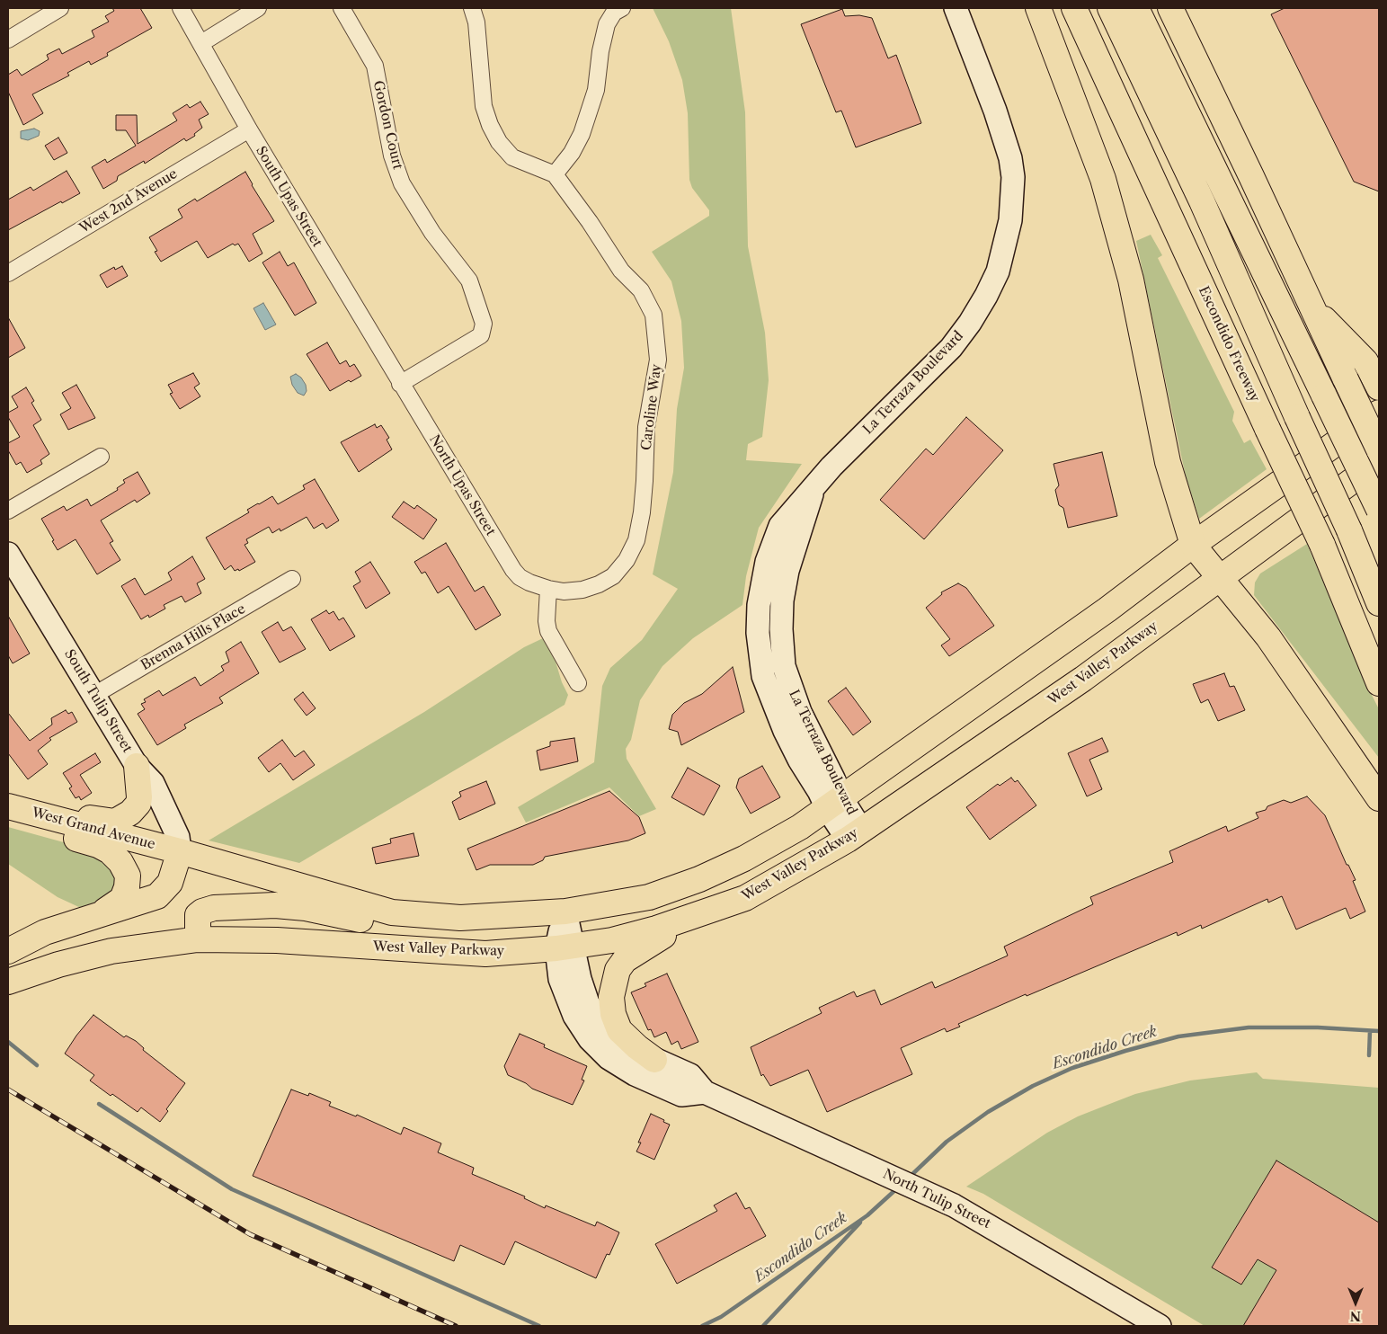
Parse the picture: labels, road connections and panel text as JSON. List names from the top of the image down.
{
  "streets": {
    "main road": ["Escondido Freeway", "West Valley Parkway", "West Grand Avenue"],
    "street": [
      "Gordon Court",
      "South Upas Street",
      "West 2nd Avenue",
      "La Terraza Boulevard",
      "Caroline Way",
      "North Upas Street",
      "Brenna Hills Place",
      "South Tulip Street",
      "North Tulip Street"
    ]
  },
  "crossings": [
    ["Gordon Court", "South Upas Street"],
    ["Gordon Court", "North Upas Street"],
    ["South Upas Street", "West 2nd Avenue"],
    ["South Upas Street", "North Upas Street"],
    ["La Terraza Boulevard", "West Valley Parkway"],
    ["Caroline Way", "North Upas Street"],
    ["Brenna Hills Place", "South Tulip Street"],
    ["West Valley Parkway", "North Tulip Street"],
    ["South Tulip Street", "West Grand Avenue"]
  ],
  "water": ["Escondido Creek"],
  "north": "bottom"
}
